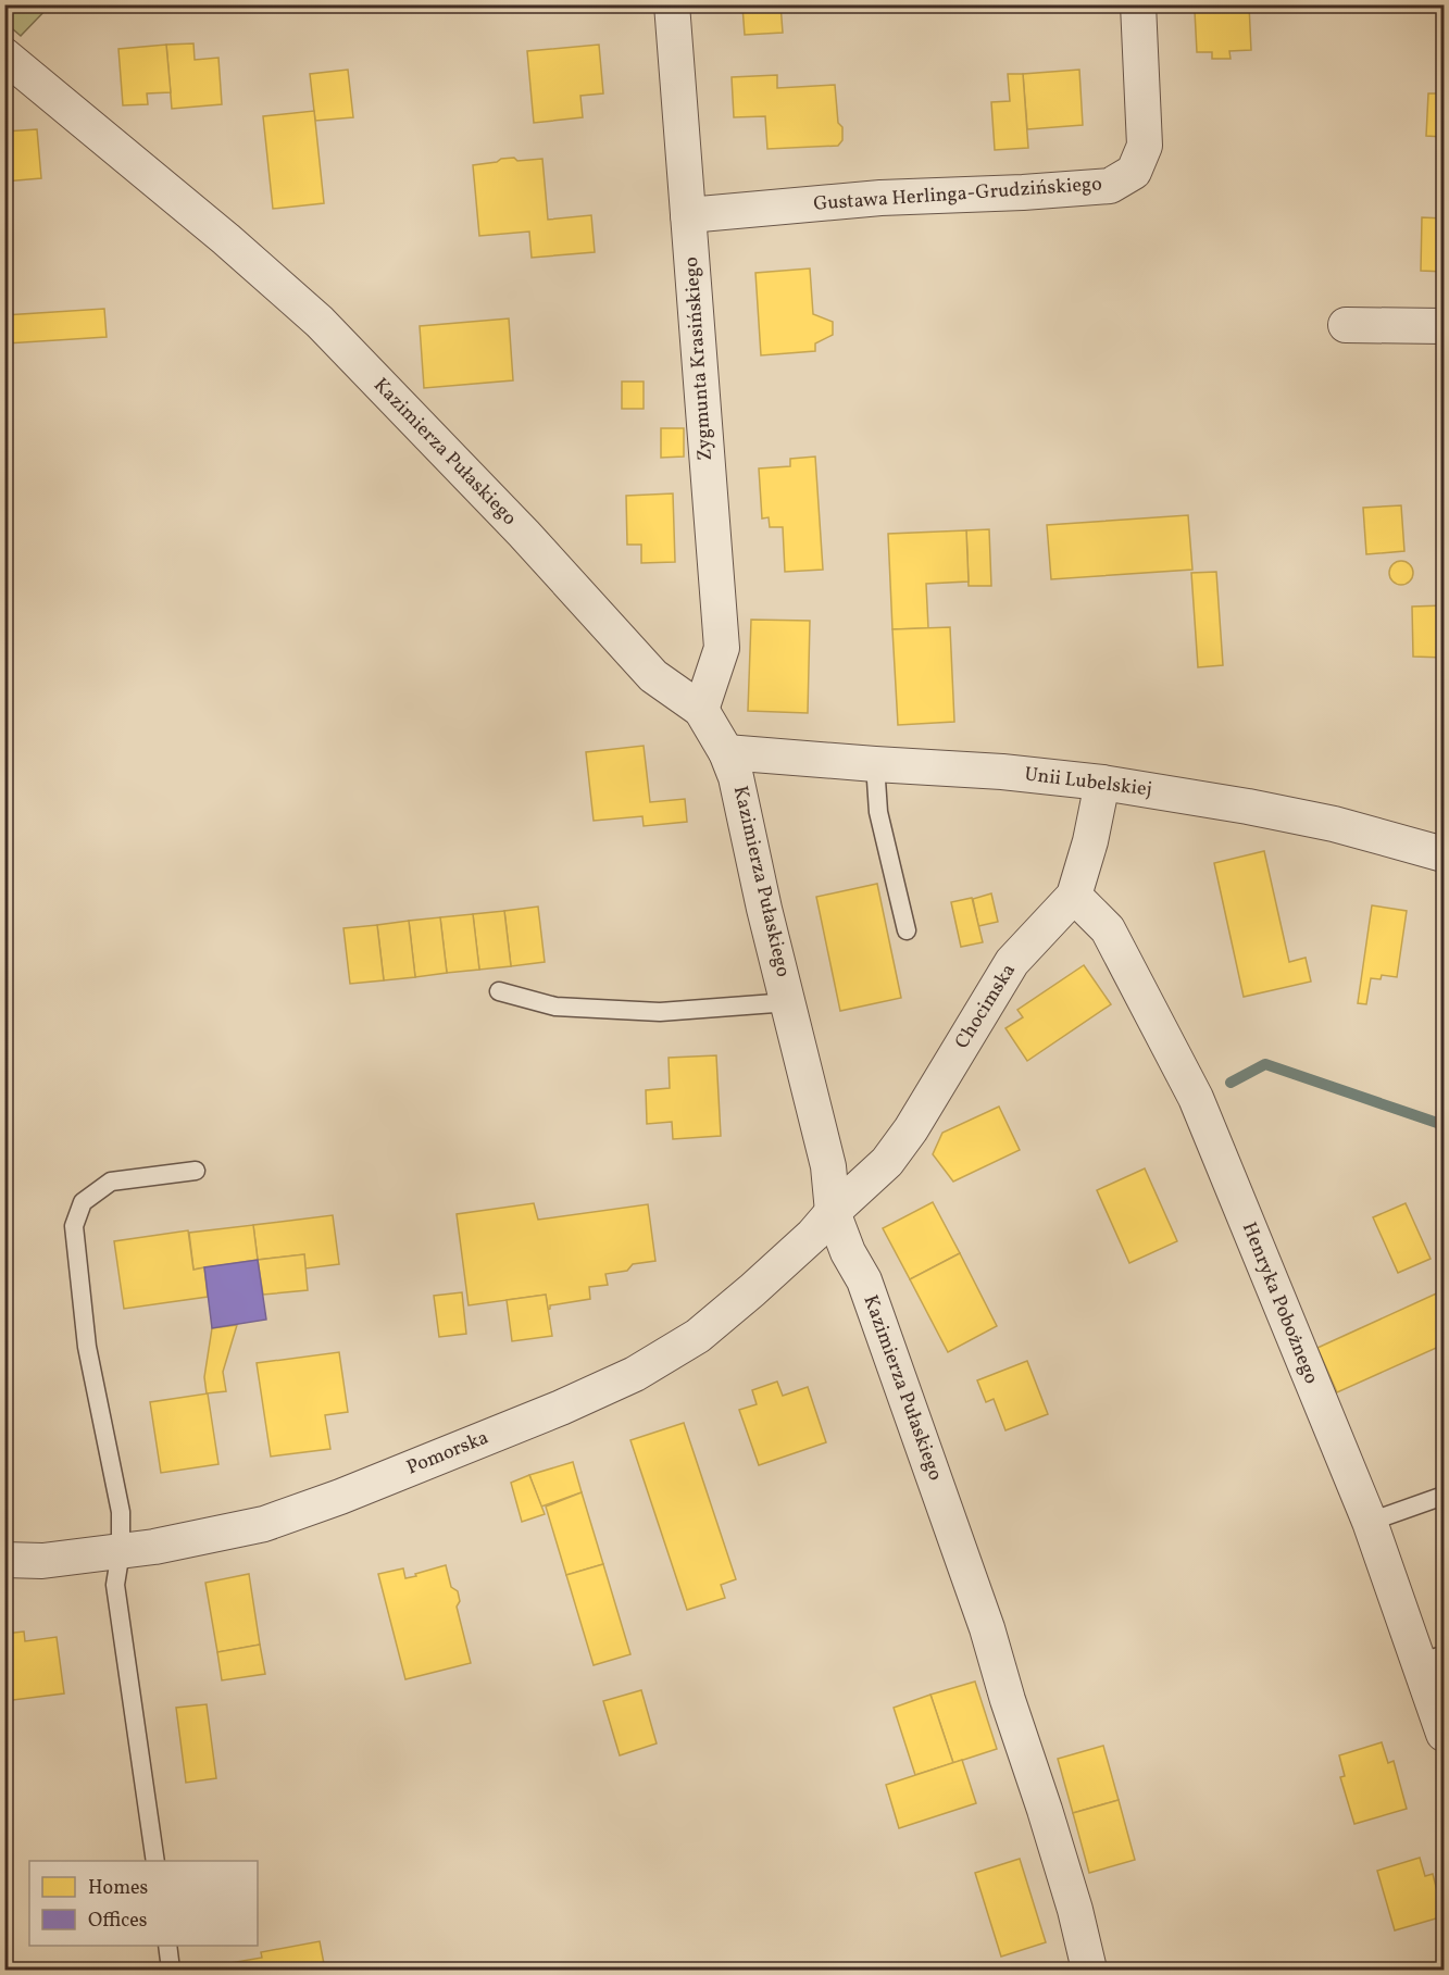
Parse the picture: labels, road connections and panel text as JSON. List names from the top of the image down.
{
  "streets": {
    "street": [
      "Gustawa Herlinga-Grudzińskiego",
      "Zygmunta Krasińskiego",
      "Kazimierza Pułaskiego",
      "Unii Lubelskiej",
      "Chocimska",
      "Henryka Pobożnego",
      "Pomorska"
    ]
  },
  "crossings": [
    ["Gustawa Herlinga-Grudzińskiego", "Zygmunta Krasińskiego"],
    ["Zygmunta Krasińskiego", "Kazimierza Pułaskiego"],
    ["Kazimierza Pułaskiego", "Unii Lubelskiej"],
    ["Kazimierza Pułaskiego", "Chocimska"],
    ["Kazimierza Pułaskiego", "Pomorska"],
    ["Unii Lubelskiej", "Chocimska"],
    ["Chocimska", "Henryka Pobożnego"],
    ["Chocimska", "Pomorska"]
  ],
  "legend": ["Homes", "Offices"]
}
